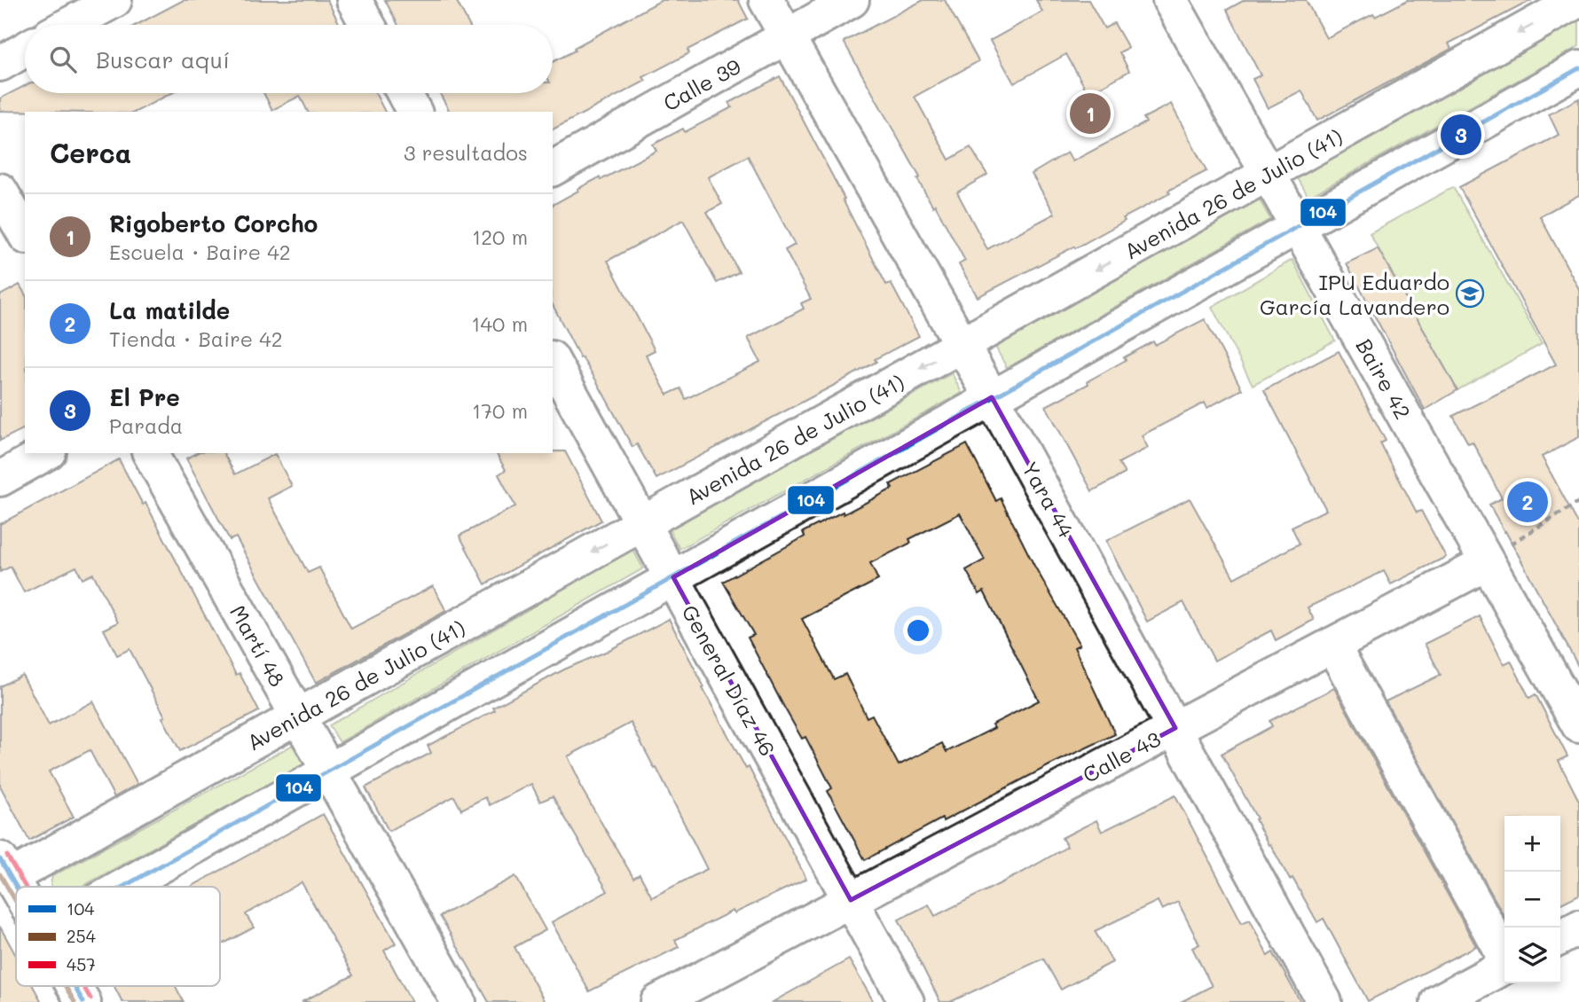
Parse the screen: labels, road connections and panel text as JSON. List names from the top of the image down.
{
  "streets": {
    "street": [
      "Calle 39",
      "Avenida 26 de Julio (41)",
      "Baire 42",
      "Yara 44",
      "Martí 48",
      "General Díaz 46",
      "Calle 43"
    ]
  },
  "crossings": [
    ["Calle 39", "Yara 44"],
    ["Avenida 26 de Julio (41)", "Baire 42"],
    ["Avenida 26 de Julio (41)", "Yara 44"],
    ["Avenida 26 de Julio (41)", "Martí 48"],
    ["Avenida 26 de Julio (41)", "General Díaz 46"],
    ["Baire 42", "Calle 43"],
    ["Yara 44", "Calle 43"],
    ["General Díaz 46", "Calle 43"]
  ],
  "places": {
    "school or university": ["IPU Eduardo García Lavandero"]
  },
  "lines": ["transit line 104", "transit line 457", "transit line 254"],
  "legend": ["104", "254", "457"],
  "page": {
    "search": "Buscar aquí",
    "pins": ["1", "3", "2"],
    "heading": ["Cerca", "3 resultados"],
    "list": [
      {
        "mark": "1",
        "name": "Rigoberto Corcho",
        "note": "Escuela · Baire 42",
        "value": "120 m"
      },
      {
        "mark": "2",
        "name": "La matilde",
        "note": "Tienda · Baire 42",
        "value": "140 m"
      },
      {
        "mark": "3",
        "name": "El Pre",
        "note": "Parada",
        "value": "170 m"
      }
    ],
    "map_buttons": ["+", "−"]
  }
}
